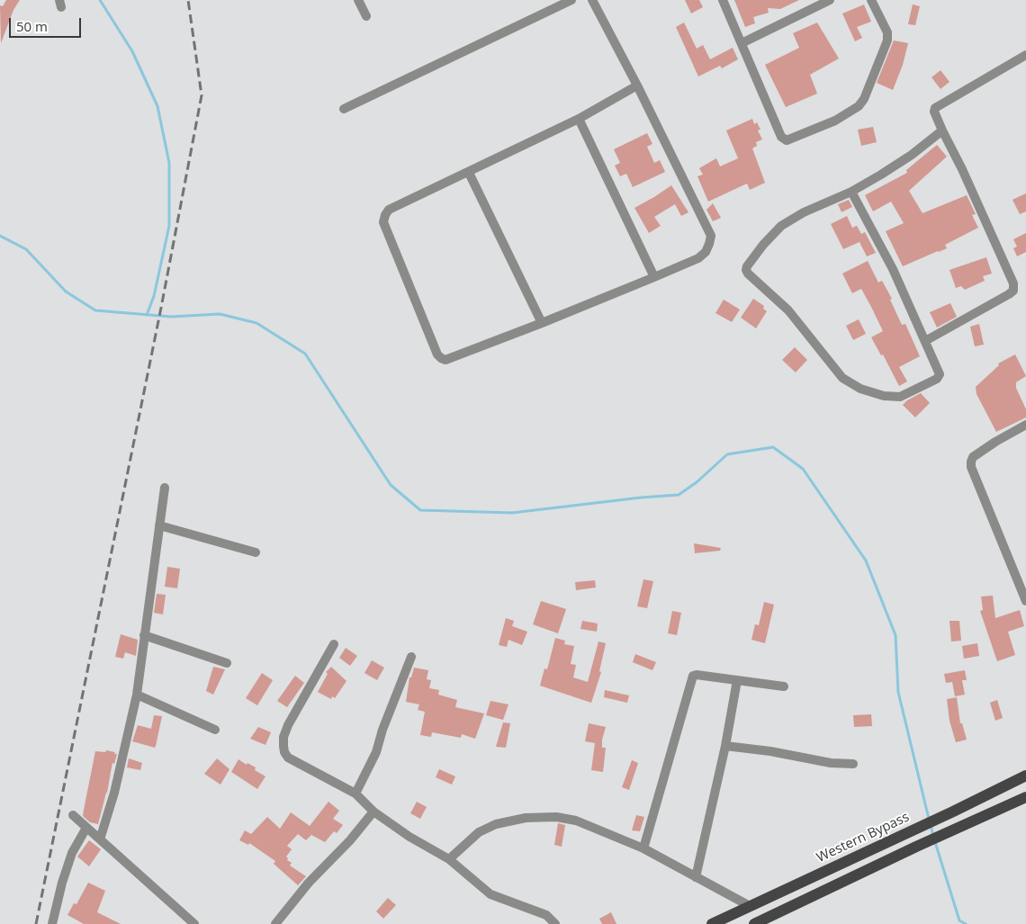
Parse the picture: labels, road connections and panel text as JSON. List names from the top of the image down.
{
  "streets": {
    "main road": ["Western Bypass"]
  },
  "scale_bar": "50 m"
}
